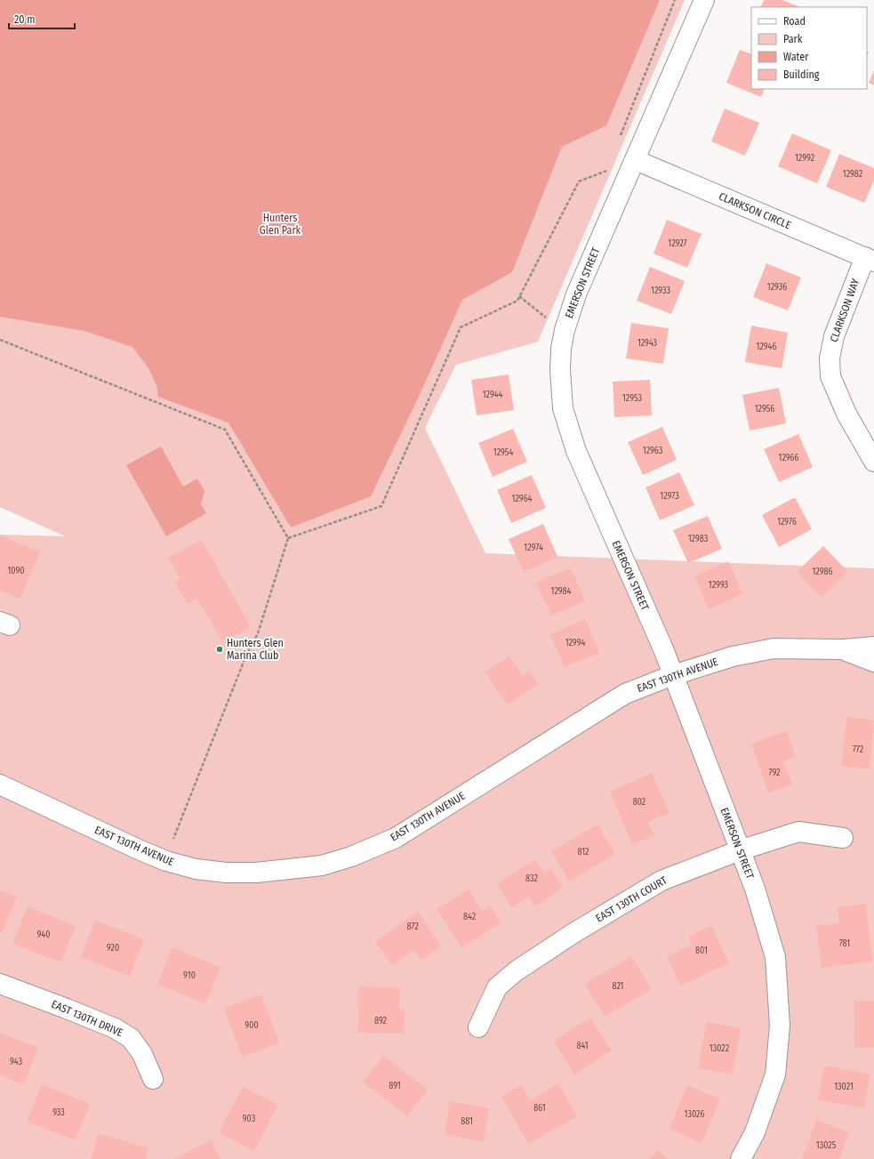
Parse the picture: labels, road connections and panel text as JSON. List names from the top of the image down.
{
  "streets": {
    "street": [
      "CLARKSON CIRCLE",
      "EMERSON STREET",
      "CLARKSON WAY",
      "EAST 130TH AVENUE",
      "EAST 130TH COURT",
      "EAST 130TH DRIVE"
    ]
  },
  "crossings": [
    ["CLARKSON CIRCLE", "EMERSON STREET"],
    ["CLARKSON CIRCLE", "CLARKSON WAY"],
    ["EMERSON STREET", "EAST 130TH AVENUE"],
    ["EMERSON STREET", "EAST 130TH COURT"]
  ],
  "parks": ["Hunters Glen Park"],
  "places": ["Hunters Glen Marina Club"],
  "house_numbers": [
    "12992",
    "12982",
    "12927",
    "12936",
    "12933",
    "12943",
    "12946",
    "12944",
    "12953",
    "12956",
    "12963",
    "12954",
    "12966",
    "12973",
    "12964",
    "12976",
    "12983",
    "12974",
    "1090",
    "12986",
    "12993",
    "12984",
    "12994",
    "772",
    "792",
    "802",
    "812",
    "832",
    "842",
    "872",
    "940",
    "781",
    "920",
    "801",
    "910",
    "821",
    "892",
    "900",
    "841",
    "13022",
    "943",
    "891",
    "13021",
    "861",
    "933",
    "13026",
    "903",
    "881",
    "13025"
  ],
  "legend": [
    "Road",
    "Park",
    "Water",
    "Building"
  ],
  "scale_bar": "20 m"
}
